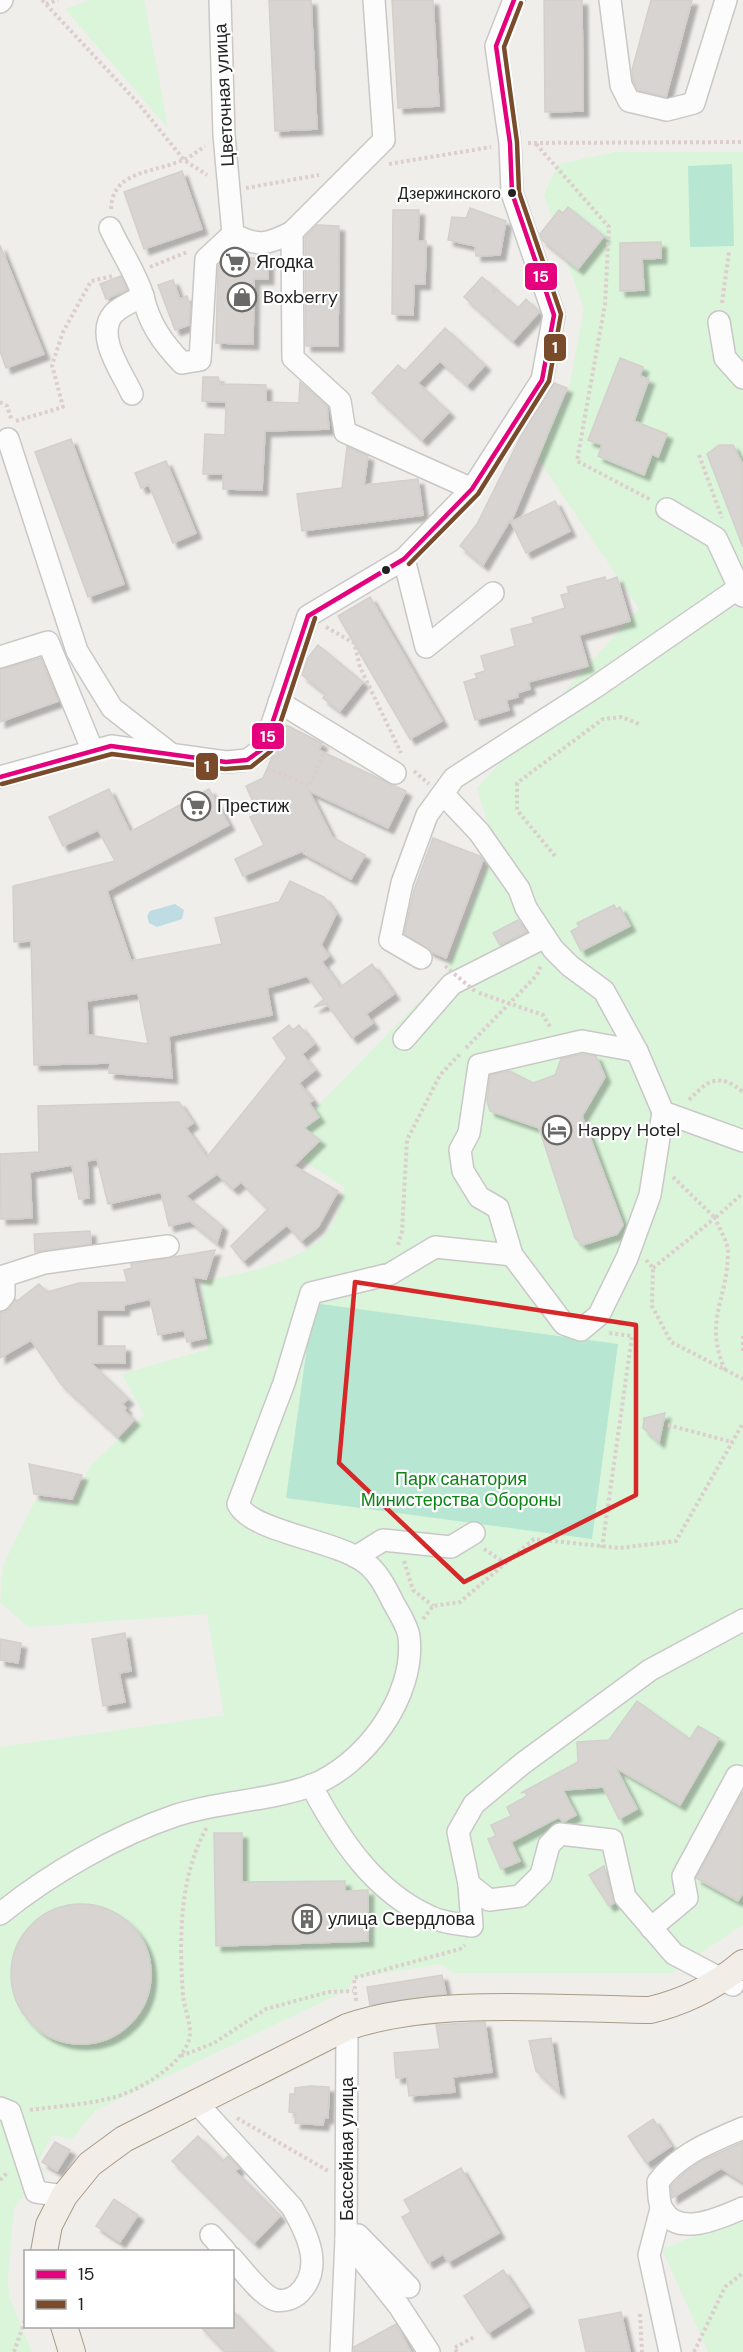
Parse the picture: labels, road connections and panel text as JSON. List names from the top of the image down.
{
  "streets": {
    "street": ["Цветочная улица", "Бассейная улица"]
  },
  "parks": ["Парк санатория Министерства Обороны"],
  "places": {
    "other": ["Дзержинского"],
    "supermarket": ["Ягодка", "Престиж"],
    "shop": ["Boxberry"],
    "hotel": ["Happy Hotel"],
    "building": ["улица Свердлова"]
  },
  "lines": ["transit line 15", "transit line 1"],
  "legend": ["15", "1"]
}
